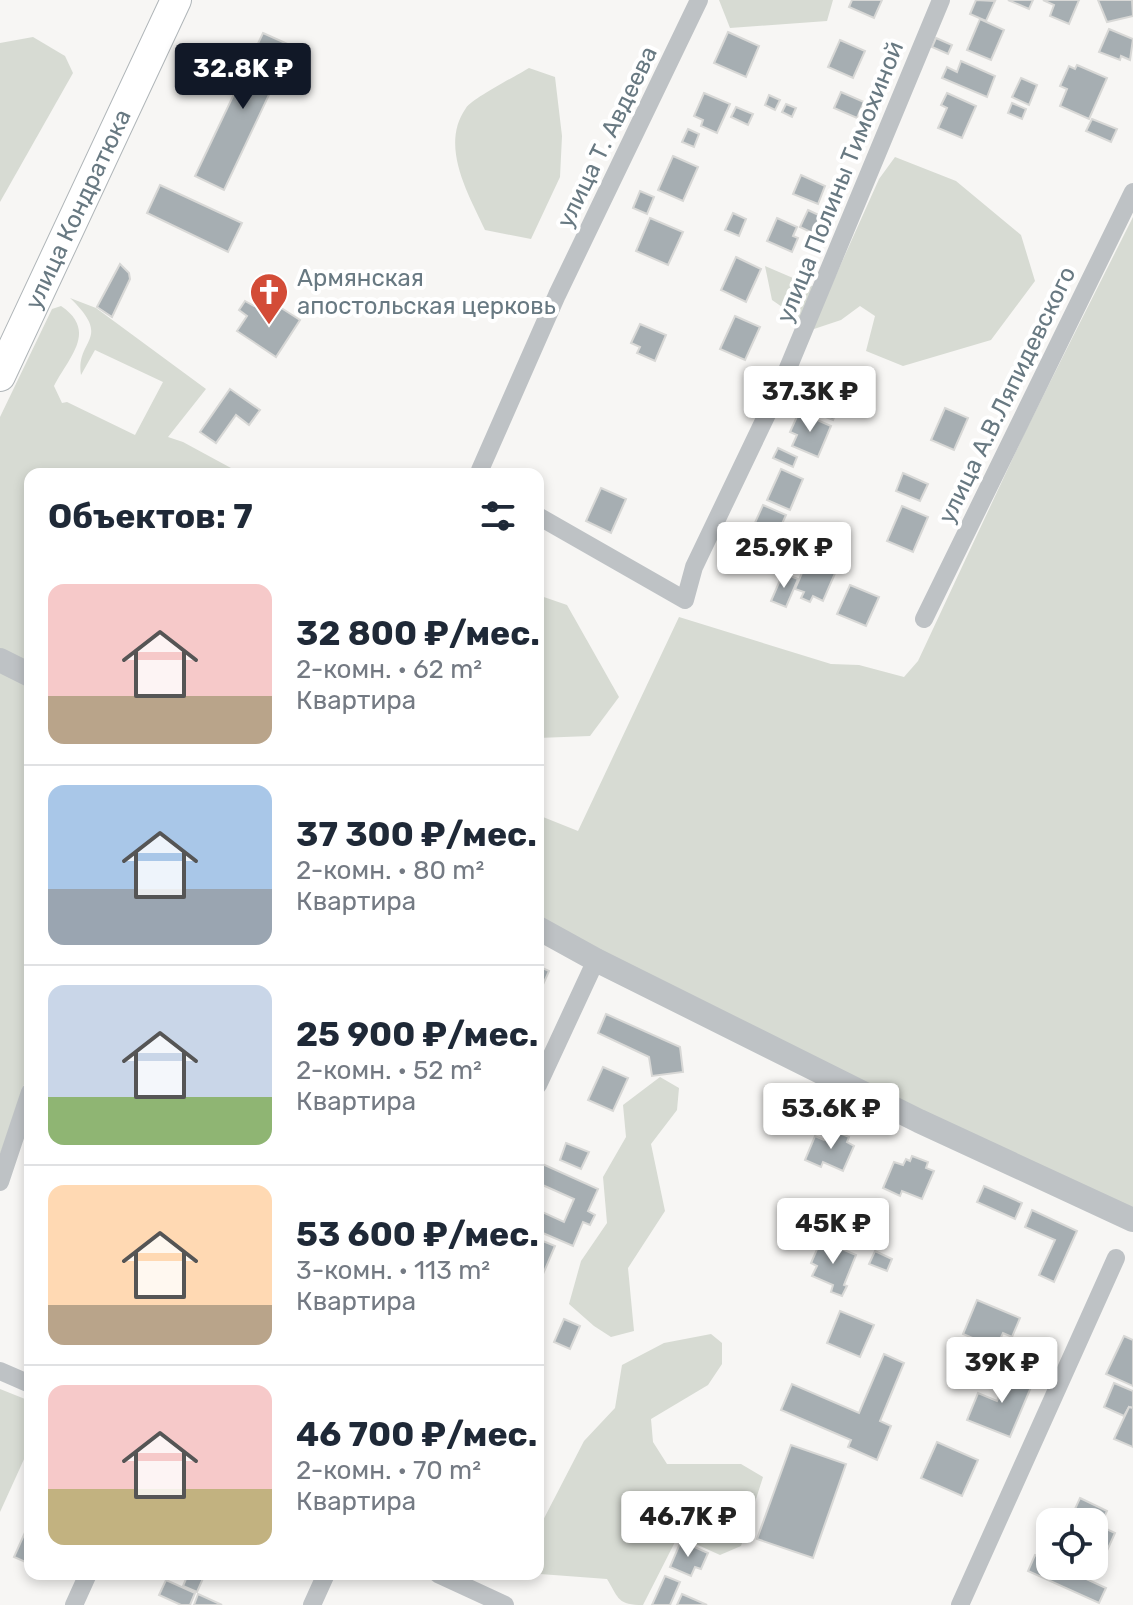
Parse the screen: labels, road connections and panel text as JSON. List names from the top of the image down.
{
  "streets": {
    "main road": ["улица Кондратюка"],
    "street": ["улица Т. Авдеева", "улица Полины Тимохиной", "улица А.В.Ляпидевского"]
  },
  "places": {
    "church": ["Армянская апостольская церковь"]
  },
  "page": {
    "price": [
      "32.8K ₽",
      "37.3K ₽",
      "25.9K ₽",
      "53.6K ₽",
      "45K ₽",
      "39K ₽",
      "46.7K ₽"
    ],
    "heading": "Объектов: 7",
    "list": [
      {
        "name": "32 800 ₽/мес.",
        "note": "2-комн. · 62 m² · Квартира"
      },
      {
        "name": "37 300 ₽/мес.",
        "note": "2-комн. · 80 m² · Квартира"
      },
      {
        "name": "25 900 ₽/мес.",
        "note": "2-комн. · 52 m² · Квартира"
      },
      {
        "name": "53 600 ₽/мес.",
        "note": "3-комн. · 113 m² · Квартира"
      },
      {
        "name": "46 700 ₽/мес.",
        "note": "2-комн. · 70 m² · Квартира"
      }
    ]
  }
}
